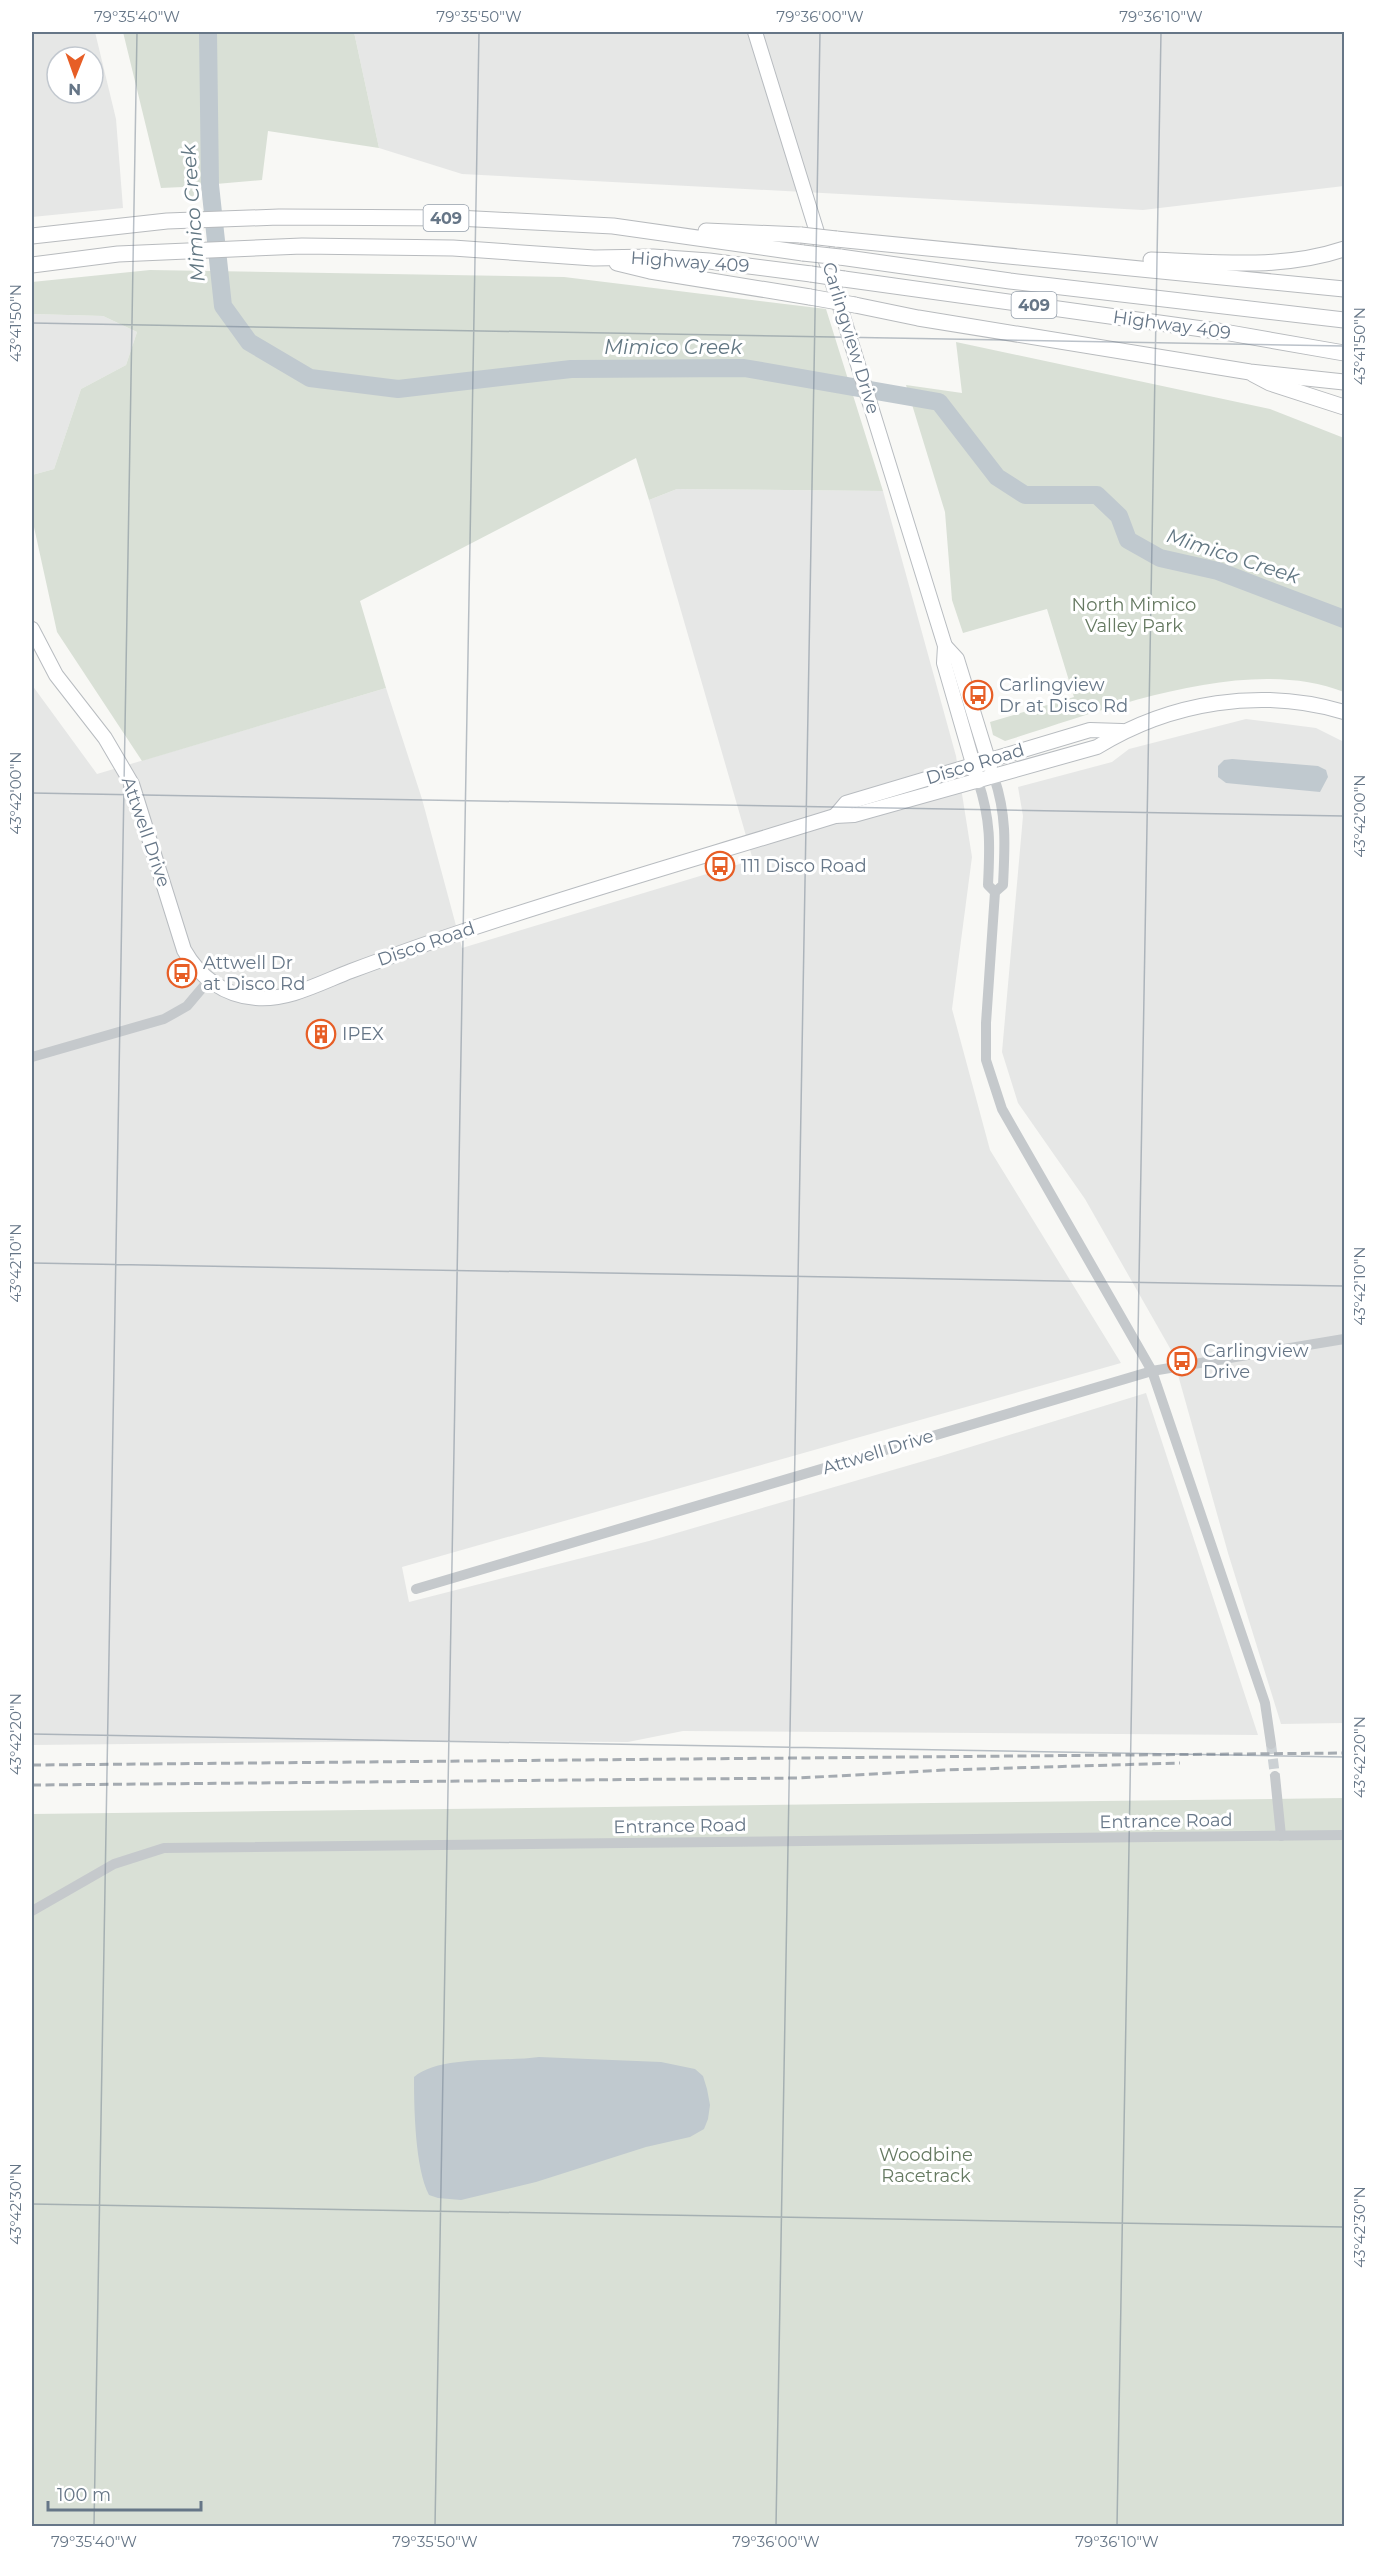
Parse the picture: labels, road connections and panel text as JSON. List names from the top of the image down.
{
  "streets": {
    "highway": ["409", "Highway 409"],
    "main road": ["Carlingview Drive", "Disco Road", "Attwell Drive"],
    "street": ["Entrance Road"]
  },
  "crossings": [
    ["Carlingview Drive", "Disco Road"],
    ["Carlingview Drive", "Attwell Drive"],
    ["Disco Road", "Attwell Drive"]
  ],
  "water": ["Mimico Creek"],
  "parks": ["North Mimico Valley Park", "Woodbine Racetrack"],
  "places": {
    "bus stop": [
      "Carlingview Dr at Disco Rd",
      "111 Disco Road",
      "Attwell Dr at Disco Rd",
      "Carlingview Drive"
    ],
    "building": ["IPEX"]
  },
  "scale_bar": "100 m",
  "north": "bottom",
  "coordinates": [
    "79°35'40\"W",
    "79°35'50\"W",
    "79°36'00\"W",
    "79°36'10\"W",
    "43°41'50\"N",
    "43°42'00\"N",
    "43°42'10\"N",
    "43°42'20\"N",
    "43°42'30\"N"
  ]
}
